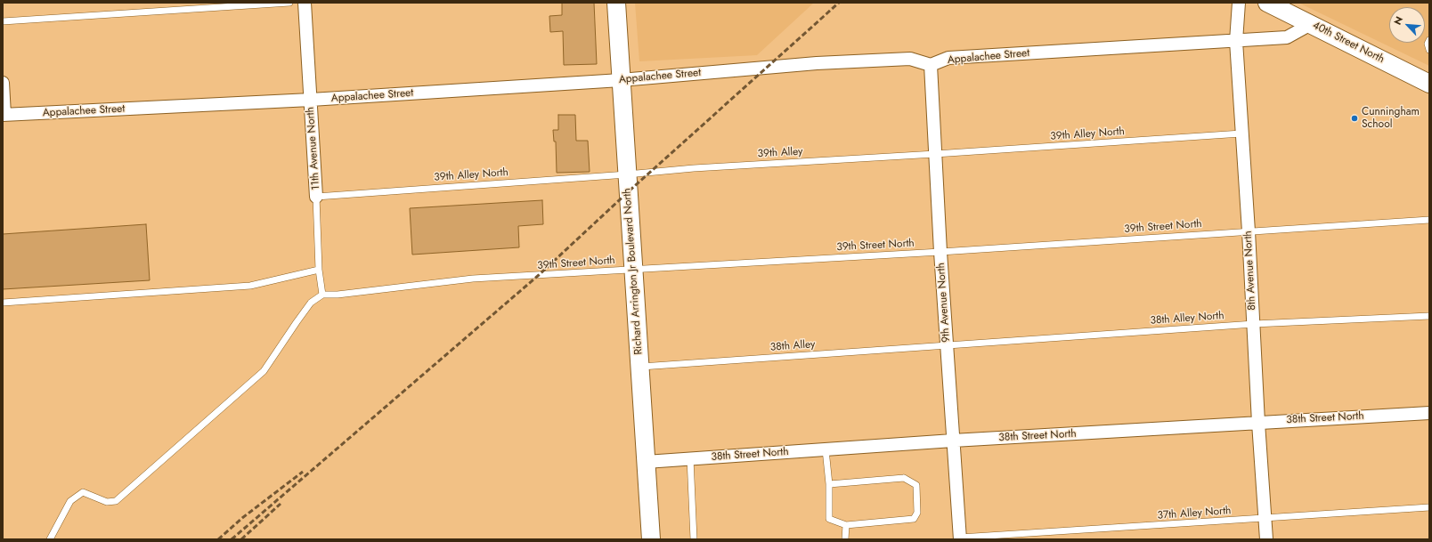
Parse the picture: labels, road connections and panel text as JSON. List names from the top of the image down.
{
  "streets": {
    "street": [
      "40th Street North",
      "Appalachee Street",
      "11th Avenue North",
      "8th Avenue North",
      "Richard Arrington Jr Boulevard North",
      "9th Avenue North",
      "38th Street North"
    ],
    "lane": [
      "39th Alley North",
      "39th Alley",
      "39th Street North",
      "38th Alley North",
      "38th Alley",
      "37th Alley North"
    ]
  },
  "crossings": [
    ["40th Street North", "Appalachee Street"],
    ["Appalachee Street", "11th Avenue North"],
    ["Appalachee Street", "8th Avenue North"],
    ["Appalachee Street", "Richard Arrington Jr Boulevard North"],
    ["Appalachee Street", "9th Avenue North"],
    ["39th Alley North", "11th Avenue North"],
    ["39th Alley North", "39th Alley"],
    ["39th Alley North", "8th Avenue North"],
    ["39th Alley North", "Richard Arrington Jr Boulevard North"],
    ["39th Alley North", "9th Avenue North"],
    ["11th Avenue North", "39th Street North"],
    ["39th Alley", "Richard Arrington Jr Boulevard North"],
    ["39th Alley", "9th Avenue North"],
    ["39th Street North", "8th Avenue North"],
    ["39th Street North", "Richard Arrington Jr Boulevard North"],
    ["39th Street North", "9th Avenue North"],
    ["8th Avenue North", "38th Alley North"],
    ["8th Avenue North", "38th Street North"],
    ["8th Avenue North", "37th Alley North"],
    ["Richard Arrington Jr Boulevard North", "38th Alley"],
    ["Richard Arrington Jr Boulevard North", "38th Street North"],
    ["9th Avenue North", "38th Alley North"],
    ["9th Avenue North", "38th Alley"],
    ["9th Avenue North", "38th Street North"],
    ["9th Avenue North", "37th Alley North"],
    ["38th Alley North", "38th Alley"]
  ],
  "places": ["Cunningham School"],
  "north": "top left"
}
